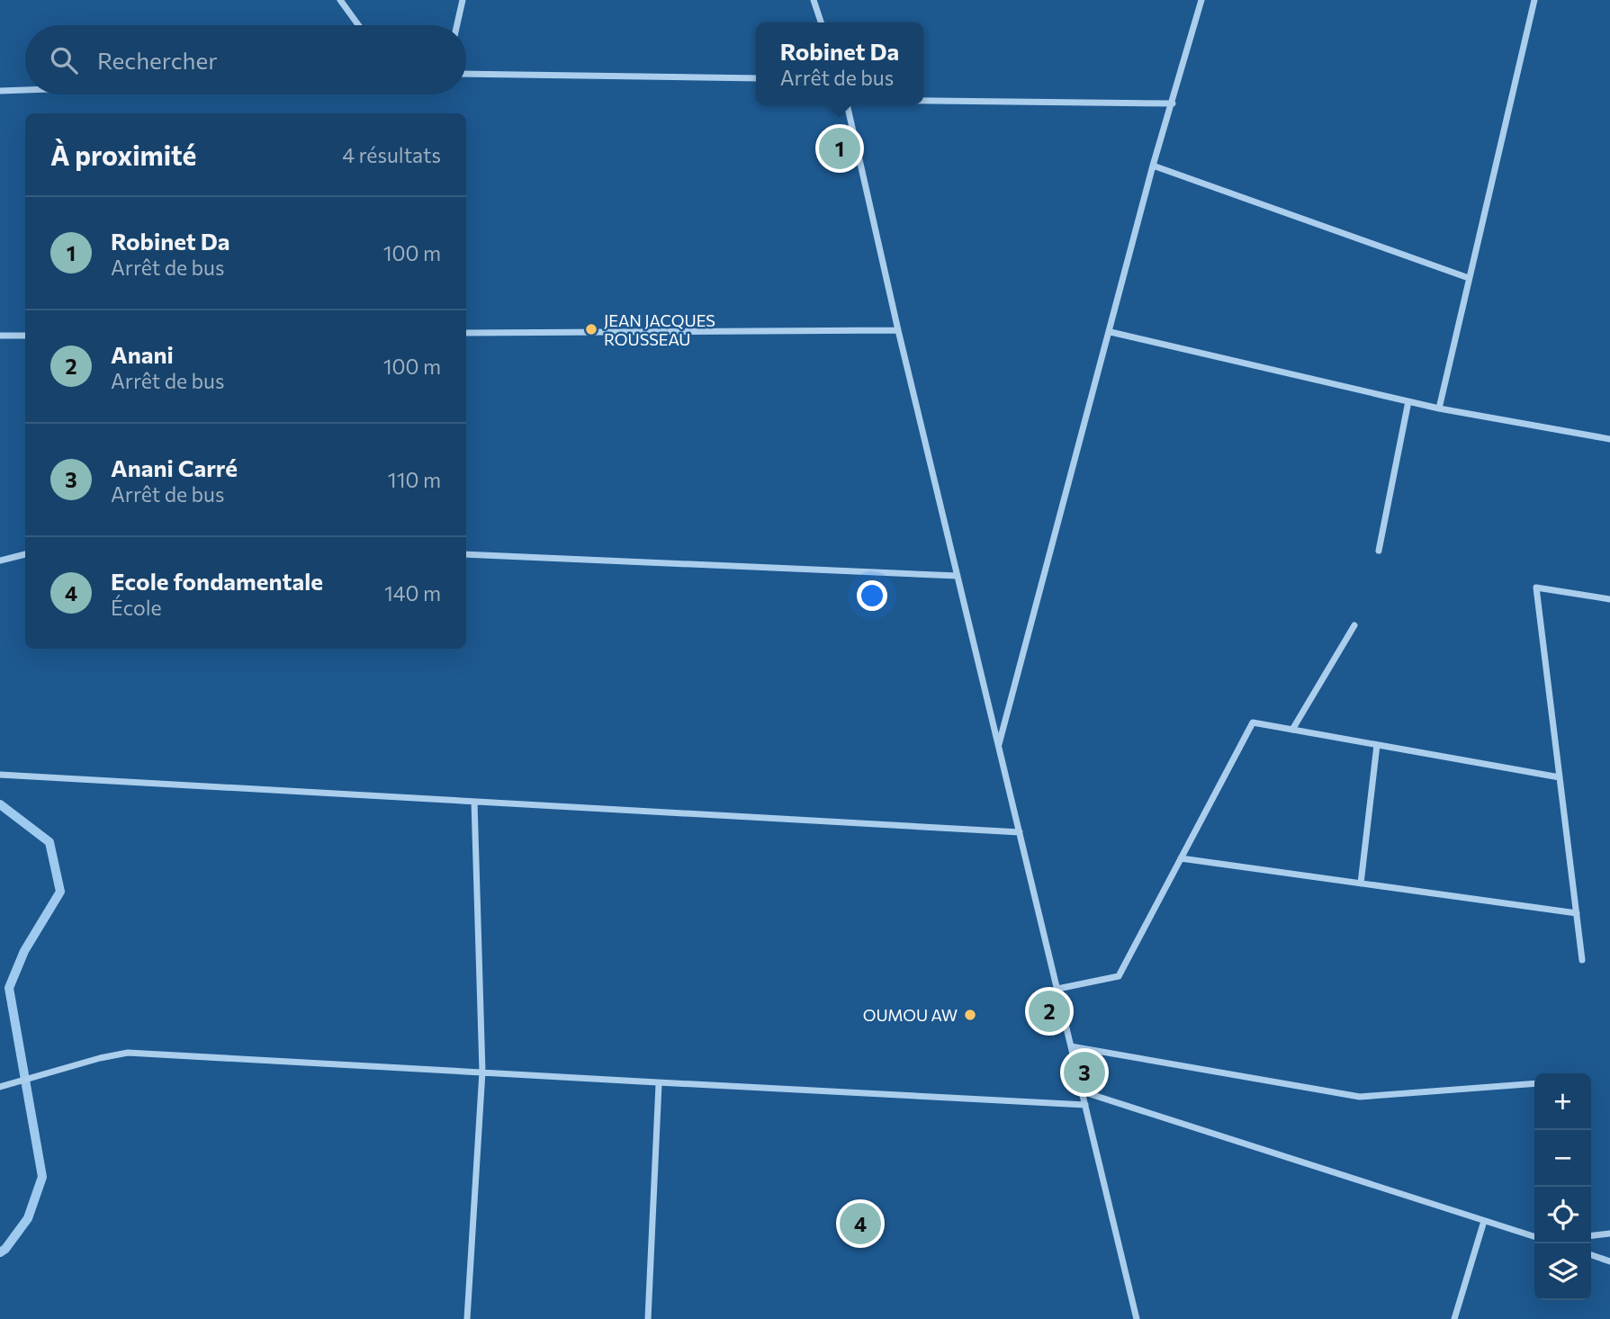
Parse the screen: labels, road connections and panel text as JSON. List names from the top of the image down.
{
  "places": ["JEAN JACQUES ROUSSEAU", "OUMOU AW"],
  "page": {
    "popup": ["Robinet Da", "Arrêt de bus"],
    "search": "Rechercher",
    "heading": ["À proximité", "4 résultats"],
    "pins": [
      "1",
      "2",
      "3",
      "4"
    ],
    "list": [
      {
        "mark": "1",
        "name": "Robinet Da",
        "note": "Arrêt de bus",
        "value": "100 m"
      },
      {
        "mark": "2",
        "name": "Anani",
        "note": "Arrêt de bus",
        "value": "100 m"
      },
      {
        "mark": "3",
        "name": "Anani Carré",
        "note": "Arrêt de bus",
        "value": "110 m"
      },
      {
        "mark": "4",
        "name": "Ecole fondamentale",
        "note": "École",
        "value": "140 m"
      }
    ],
    "map_buttons": ["+", "−"]
  }
}
